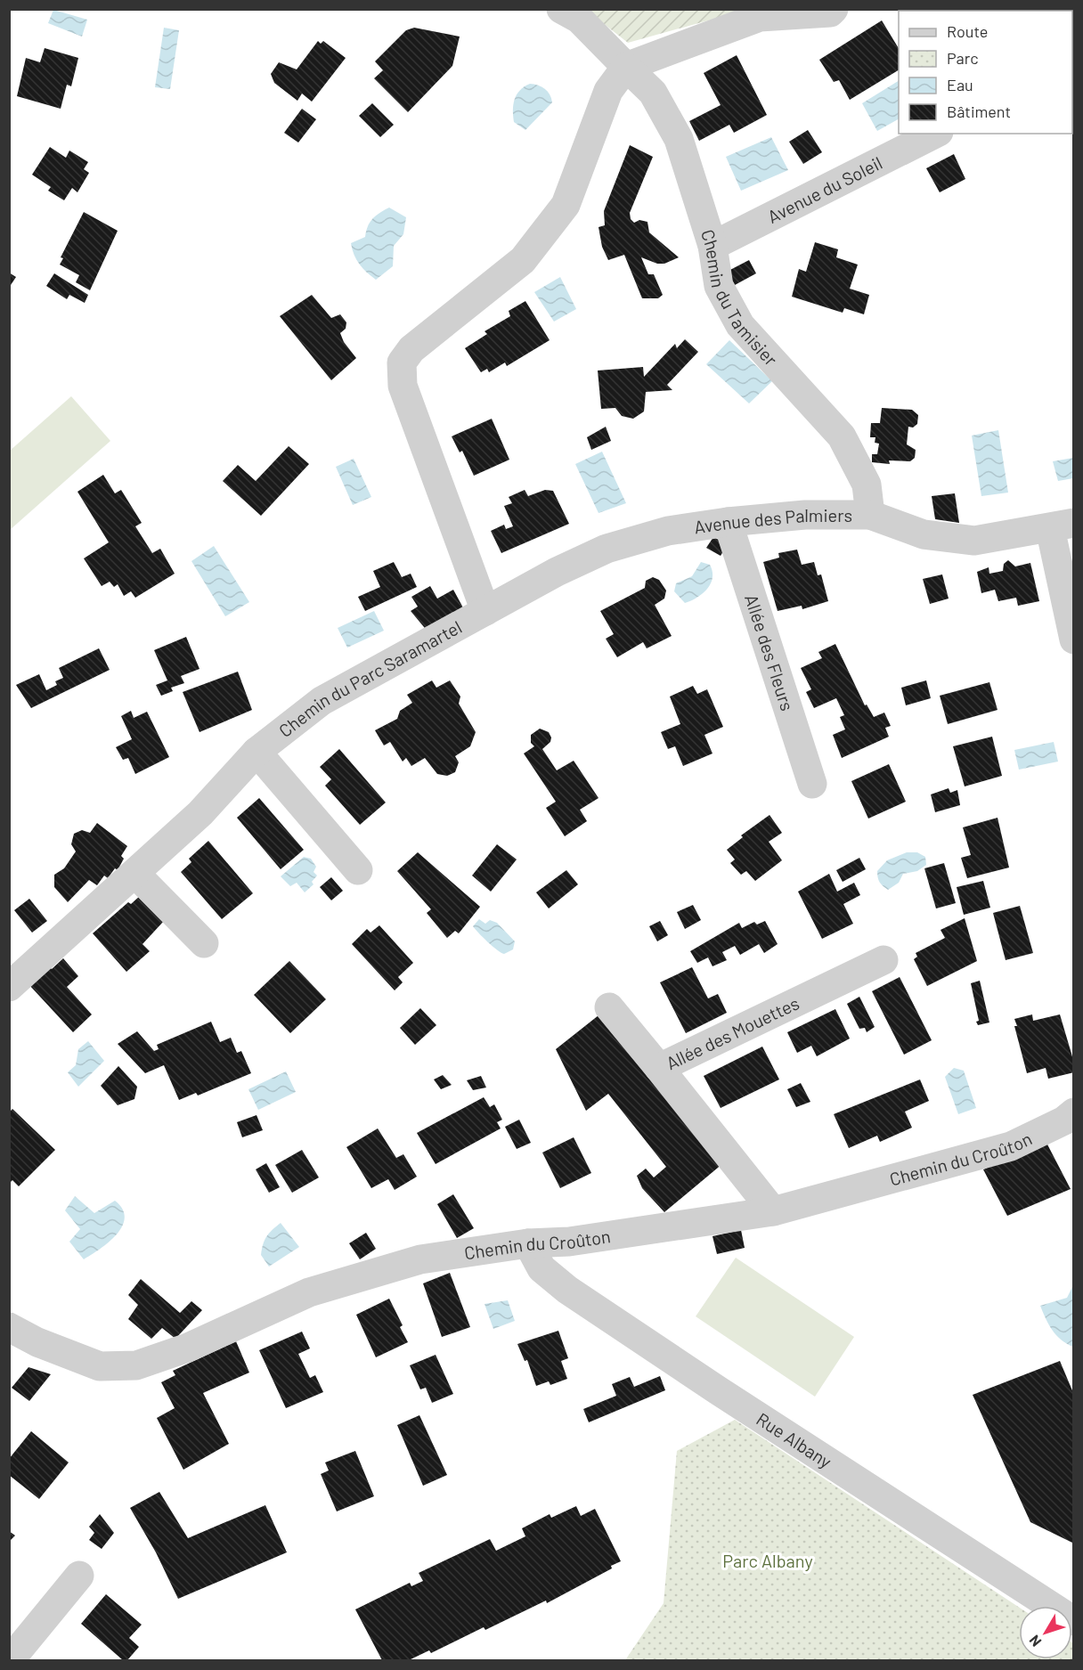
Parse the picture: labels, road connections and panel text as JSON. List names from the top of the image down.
{
  "streets": {
    "street": [
      "Avenue du Soleil",
      "Chemin du Tamisier",
      "Avenue des Palmiers",
      "Allée des Fleurs",
      "Chemin du Parc Saramartel",
      "Allée des Mouettes",
      "Chemin du Croûton",
      "Rue Albany"
    ]
  },
  "crossings": [
    ["Avenue du Soleil", "Chemin du Tamisier"],
    ["Chemin du Tamisier", "Avenue des Palmiers"],
    ["Avenue des Palmiers", "Allée des Fleurs"],
    ["Avenue des Palmiers", "Chemin du Parc Saramartel"],
    ["Allée des Mouettes", "Chemin du Croûton"],
    ["Chemin du Croûton", "Rue Albany"]
  ],
  "parks": ["Parc Albany"],
  "legend": [
    "Route",
    "Parc",
    "Eau",
    "Bâtiment"
  ],
  "north": "bottom left"
}
